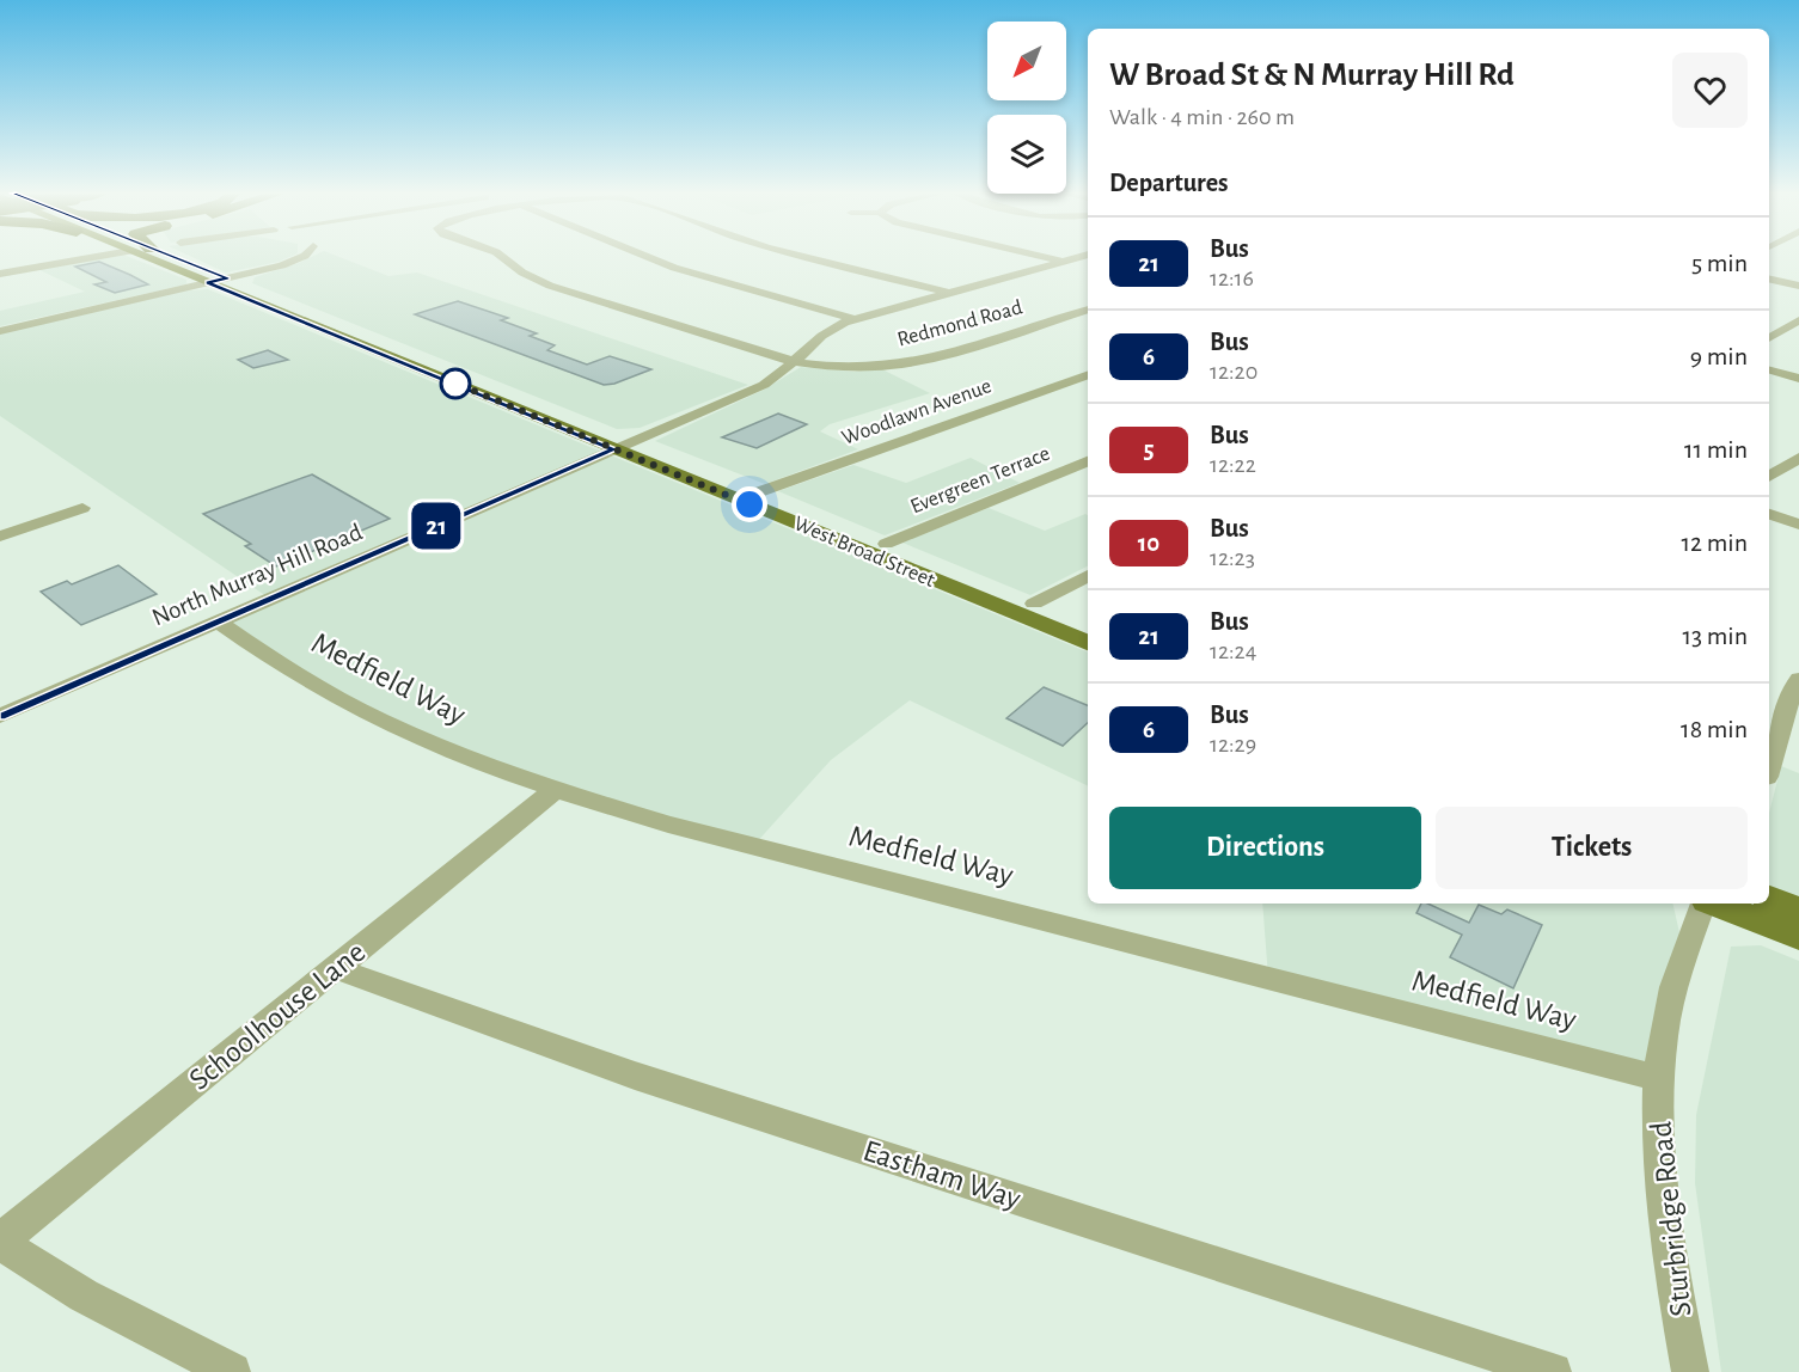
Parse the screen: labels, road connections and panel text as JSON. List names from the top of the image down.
{
  "streets": {
    "main road": ["West Broad Street"],
    "street": [
      "Redmond Road",
      "Woodlawn Avenue",
      "Evergreen Terrace",
      "North Murray Hill Road",
      "Medfield Way",
      "Schoolhouse Lane",
      "Eastham Way",
      "Sturbridge Road"
    ]
  },
  "crossings": [
    ["Redmond Road", "North Murray Hill Road"],
    ["Woodlawn Avenue", "West Broad Street"],
    ["Evergreen Terrace", "West Broad Street"],
    ["West Broad Street", "North Murray Hill Road"],
    ["North Murray Hill Road", "Medfield Way"],
    ["Medfield Way", "Schoolhouse Lane"],
    ["Medfield Way", "Sturbridge Road"],
    ["Schoolhouse Lane", "Eastham Way"]
  ],
  "lines": ["bus line 21"],
  "north": "bottom left",
  "page": {
    "on_map": "21",
    "heading": [
      ["W Broad St & N Murray Hill Rd", "Walk · 4 min · 260 m"],
      "Departures"
    ],
    "list": [
      {
        "mark": "21",
        "name": "Bus",
        "note": "12:16",
        "value": "5 min"
      },
      {
        "mark": "6",
        "name": "Bus",
        "note": "12:20",
        "value": "9 min"
      },
      {
        "mark": "5",
        "name": "Bus",
        "note": "12:22",
        "value": "11 min"
      },
      {
        "mark": "10",
        "name": "Bus",
        "note": "12:23",
        "value": "12 min"
      },
      {
        "mark": "21",
        "name": "Bus",
        "note": "12:24",
        "value": "13 min"
      },
      {
        "mark": "6",
        "name": "Bus",
        "note": "12:29",
        "value": "18 min"
      }
    ],
    "buttons": ["Directions", "Tickets"]
  }
}
